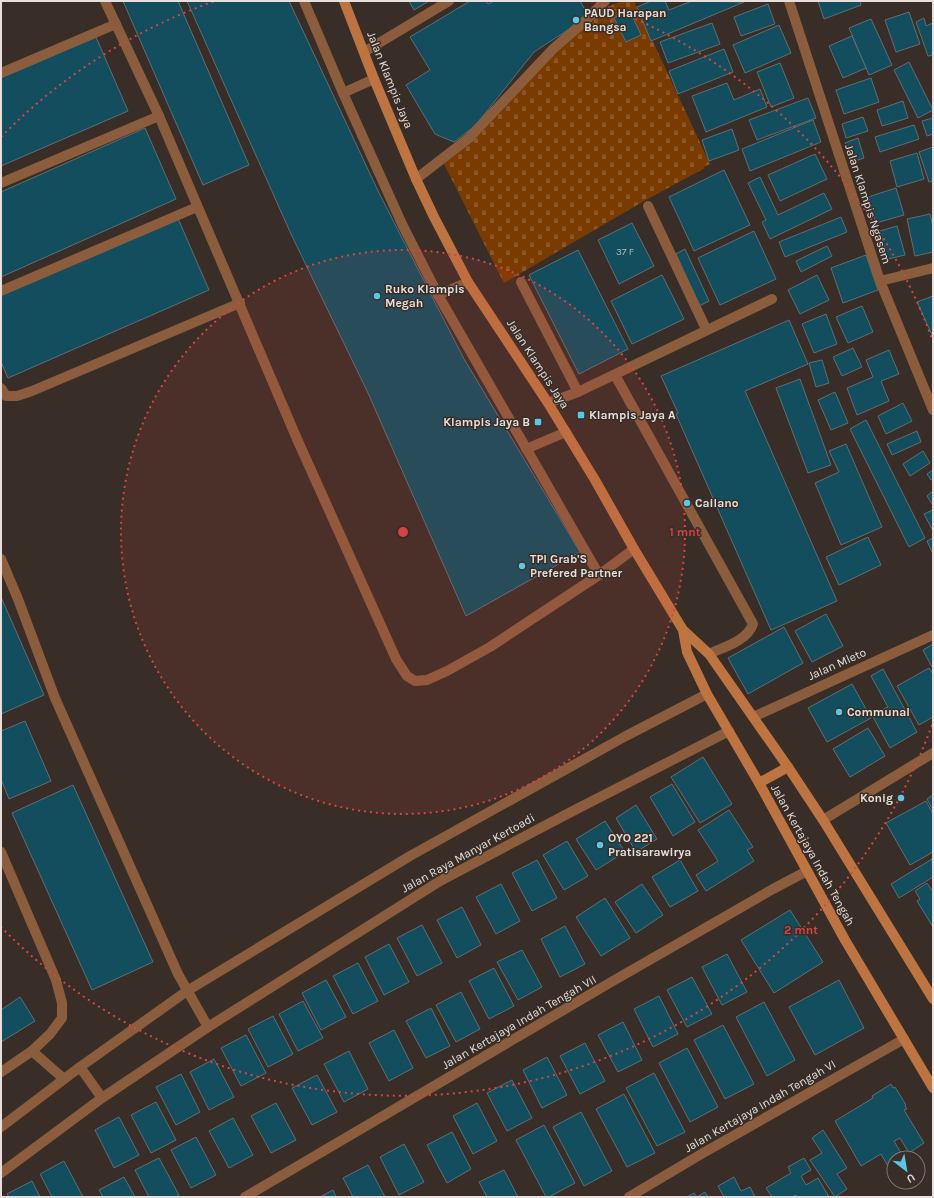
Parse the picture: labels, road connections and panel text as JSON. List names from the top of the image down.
{
  "streets": {
    "main road": ["Jalan Klampis Jaya", "Jalan Kertajaya Indah Tengah"],
    "street": [
      "Jalan Klampis Ngasem",
      "Jalan Mleto",
      "Jalan Raya Manyar Kertoadi",
      "Jalan Kertajaya Indah Tengah VII",
      "Jalan Kertajaya Indah Tengah VI"
    ]
  },
  "crossings": [
    ["Jalan Klampis Jaya", "Jalan Mleto"],
    ["Jalan Klampis Jaya", "Jalan Kertajaya Indah Tengah"],
    ["Jalan Mleto", "Jalan Kertajaya Indah Tengah"],
    ["Jalan Raya Manyar Kertoadi", "Jalan Kertajaya Indah Tengah"],
    ["Jalan Kertajaya Indah Tengah", "Jalan Kertajaya Indah Tengah VII"],
    ["Jalan Kertajaya Indah Tengah", "Jalan Kertajaya Indah Tengah VI"]
  ],
  "places": {
    "other": [
      "PAUD Harapan Bangsa",
      "Ruko Klampis Megah",
      "Cailano",
      "TPI Grab'S Prefered Partner",
      "Communal",
      "Konig",
      "OYO 221 Pratisarawirya"
    ],
    "transit": ["Klampis Jaya A", "Klampis Jaya B"]
  },
  "house_numbers": ["37 F"],
  "north": "bottom right",
  "rings": ["1 mnt", "2 mnt"]
}
